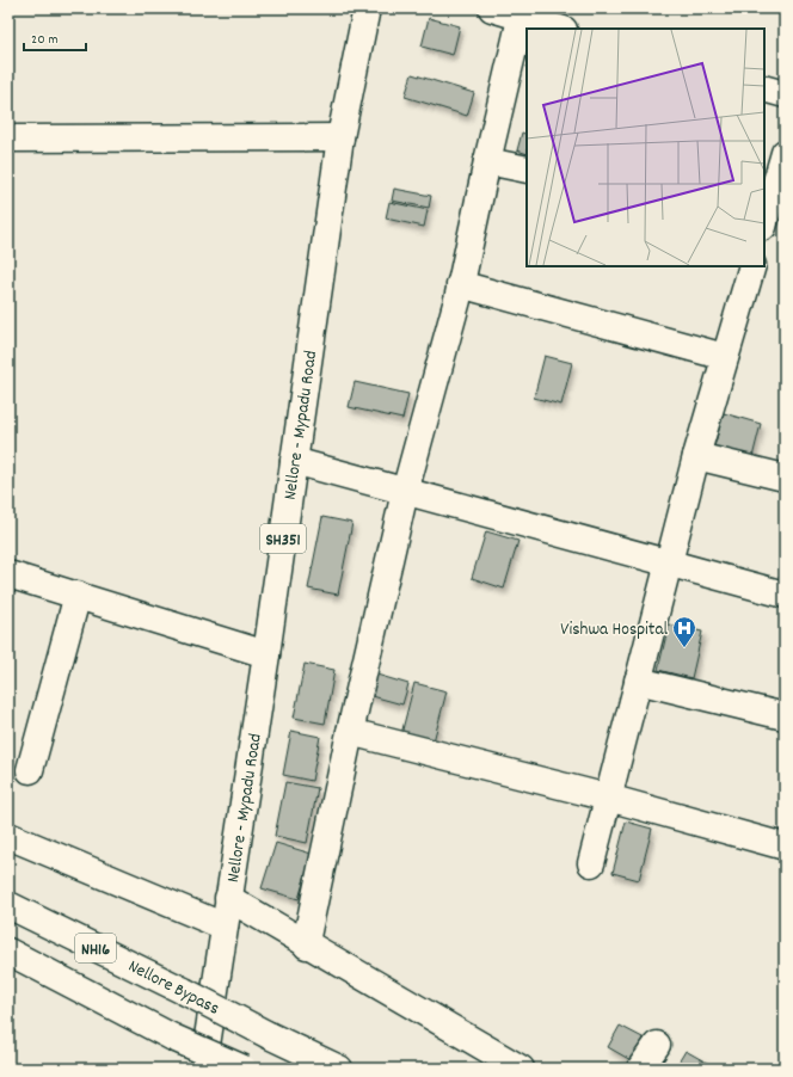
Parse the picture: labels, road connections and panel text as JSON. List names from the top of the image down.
{
  "streets": {
    "main road": [
      "Nellore - Mypadu Road",
      "SH351",
      "NH16",
      "Nellore Bypass"
    ]
  },
  "places": {
    "hospital": ["Vishwa Hospital"]
  },
  "scale_bar": "20 m"
}
